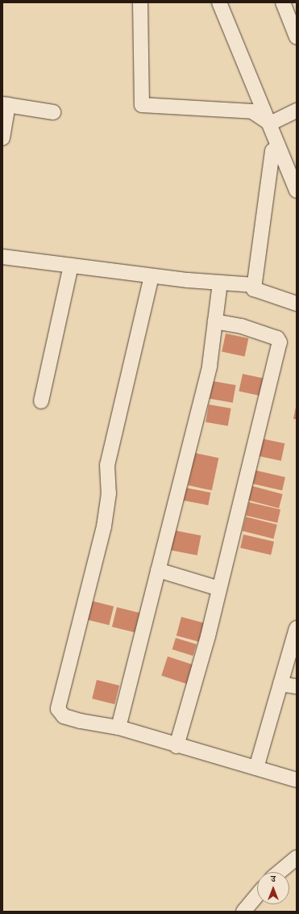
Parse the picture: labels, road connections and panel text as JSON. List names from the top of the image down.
{
  "north": "top"
}
